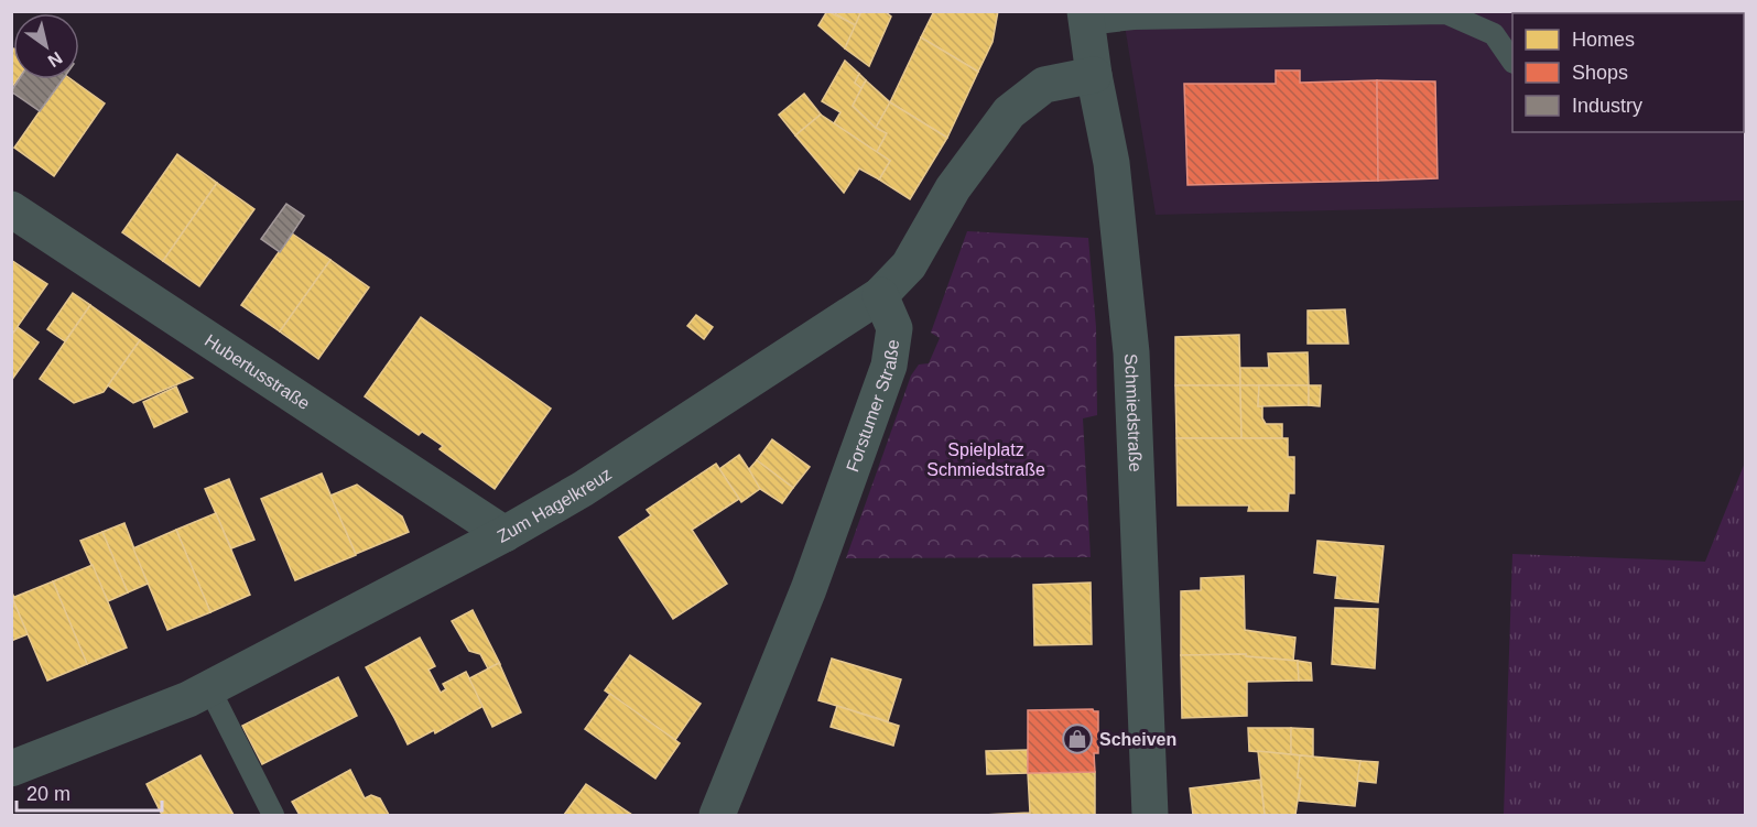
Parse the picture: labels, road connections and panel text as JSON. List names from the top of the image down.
{
  "streets": {
    "street": [
      "Hubertusstraße",
      "Forstumer Straße",
      "Schmiedstraße",
      "Zum Hagelkreuz"
    ]
  },
  "crossings": [
    ["Hubertusstraße", "Zum Hagelkreuz"],
    ["Forstumer Straße", "Zum Hagelkreuz"]
  ],
  "parks": ["Spielplatz Schmiedstraße"],
  "places": {
    "shop": ["Scheiven"]
  },
  "legend": ["Homes", "Shops", "Industry"],
  "scale_bar": "20 m",
  "north": "bottom right"
}
